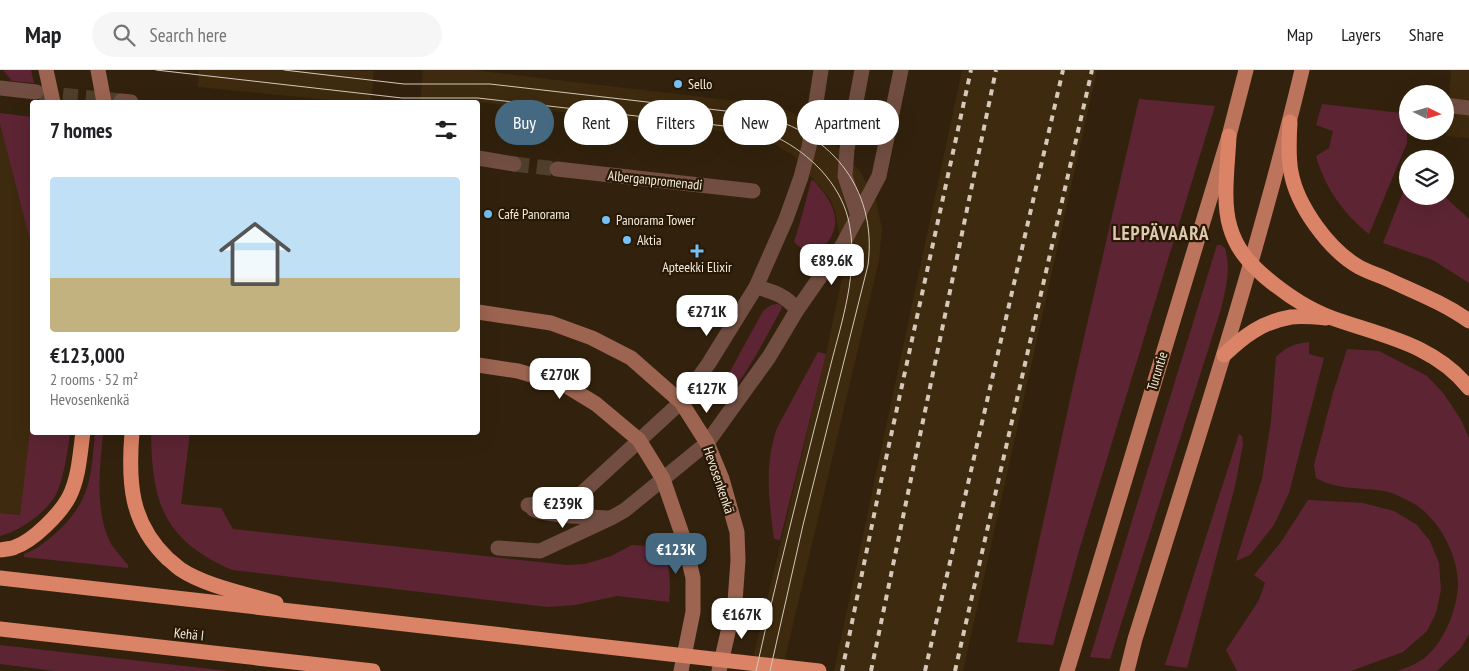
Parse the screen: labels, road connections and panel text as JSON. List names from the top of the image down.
{
  "streets": {
    "highway": ["Kehä I"],
    "main road": ["Turuntie", "Hevosenkenkä"],
    "street": ["Alberganpromenadi"]
  },
  "districts": ["LEPPÄVAARA"],
  "places": {
    "other": [
      "Sello",
      "Café Panorama",
      "Panorama Tower",
      "Aktia"
    ],
    "health": ["Apteekki Elixir"]
  },
  "north": "right",
  "page": {
    "header": "Map",
    "search": "Search here",
    "nav": ["Map", "Layers", "Share"],
    "chip": [
      "Buy",
      "Rent",
      "Filters",
      "New",
      "Apartment"
    ],
    "heading": "7 homes",
    "list": [
      {
        "name": "€123,000",
        "note": "2 rooms · 52 m² · Hevosenkenkä"
      }
    ],
    "price": [
      "€89.6K",
      "€271K",
      "€270K",
      "€127K",
      "€239K",
      "€123K",
      "€167K"
    ]
  }
}
